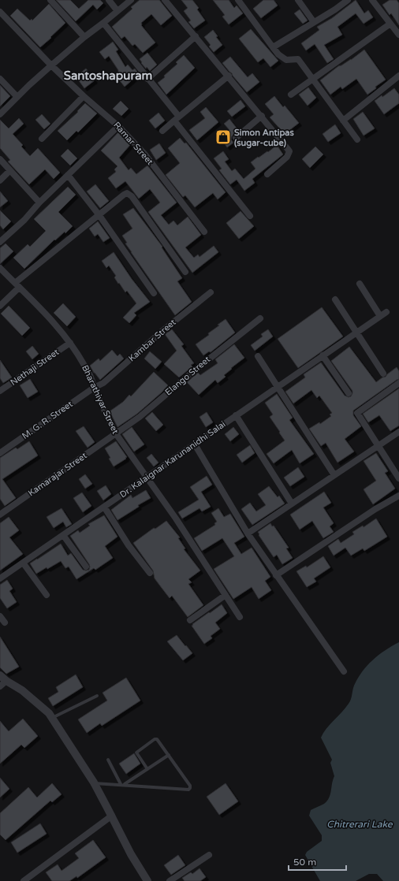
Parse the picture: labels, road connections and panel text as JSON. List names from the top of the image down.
{
  "streets": {
    "street": [
      "Ramar Street",
      "Kambar Street",
      "Nethaji Street",
      "Elango Street",
      "Bharathiyar Street",
      "M. G. R. Street",
      "Dr. Kalaignar Karunanidhi Salai",
      "Kamarajar Street"
    ]
  },
  "crossings": [
    ["Kambar Street", "Bharathiyar Street"],
    ["Kambar Street", "M. G. R. Street"],
    ["Nethaji Street", "Bharathiyar Street"],
    ["Elango Street", "Bharathiyar Street"],
    ["Elango Street", "Kamarajar Street"],
    ["Bharathiyar Street", "M. G. R. Street"],
    ["Bharathiyar Street", "Dr. Kalaignar Karunanidhi Salai"],
    ["Bharathiyar Street", "Kamarajar Street"]
  ],
  "districts": ["Santoshapuram"],
  "water": ["Chitrerari Lake"],
  "places": {
    "shop": ["Simon Antipas (sugar-cube)"]
  },
  "scale_bar": "50 m"
}
